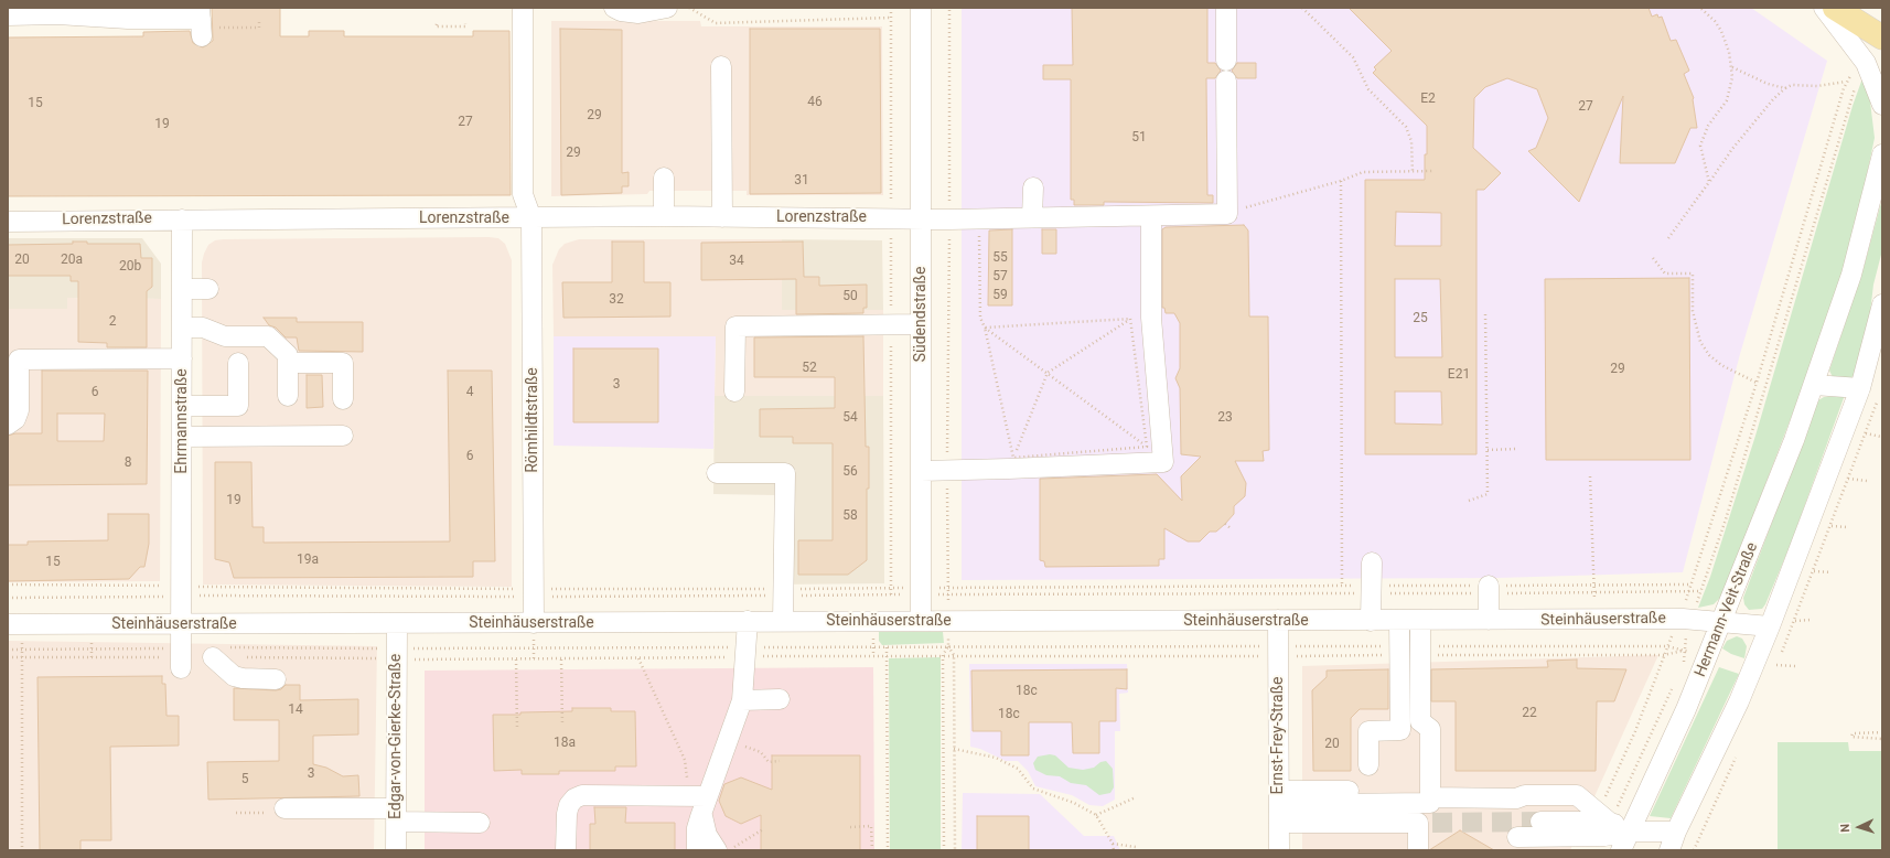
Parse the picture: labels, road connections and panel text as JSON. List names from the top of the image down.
{
  "streets": {
    "street": [
      "Lorenzstraße",
      "Südendstraße",
      "Römhildtstraße",
      "Ehrmannstraße",
      "Hermann-Veit-Straße",
      "Steinhäuserstraße",
      "Ernst-Frey-Straße",
      "Edgar-von-Gierke-Straße"
    ]
  },
  "crossings": [
    ["Lorenzstraße", "Südendstraße"],
    ["Lorenzstraße", "Römhildtstraße"],
    ["Lorenzstraße", "Ehrmannstraße"],
    ["Südendstraße", "Steinhäuserstraße"],
    ["Römhildtstraße", "Steinhäuserstraße"],
    ["Ehrmannstraße", "Steinhäuserstraße"],
    ["Hermann-Veit-Straße", "Steinhäuserstraße"],
    ["Steinhäuserstraße", "Ernst-Frey-Straße"],
    ["Steinhäuserstraße", "Edgar-von-Gierke-Straße"]
  ],
  "house_numbers": [
    "E2",
    "46",
    "15",
    "27",
    "29",
    "27",
    "19",
    "51",
    "29",
    "31",
    "55",
    "20",
    "20a",
    "34",
    "20b",
    "57",
    "59",
    "50",
    "32",
    "25",
    "2",
    "52",
    "29",
    "E21",
    "3",
    "6",
    "4",
    "54",
    "23",
    "6",
    "8",
    "56",
    "19",
    "58",
    "19a",
    "15",
    "18c",
    "14",
    "22",
    "18c",
    "18a",
    "20",
    "3",
    "5"
  ],
  "north": "left"
}
